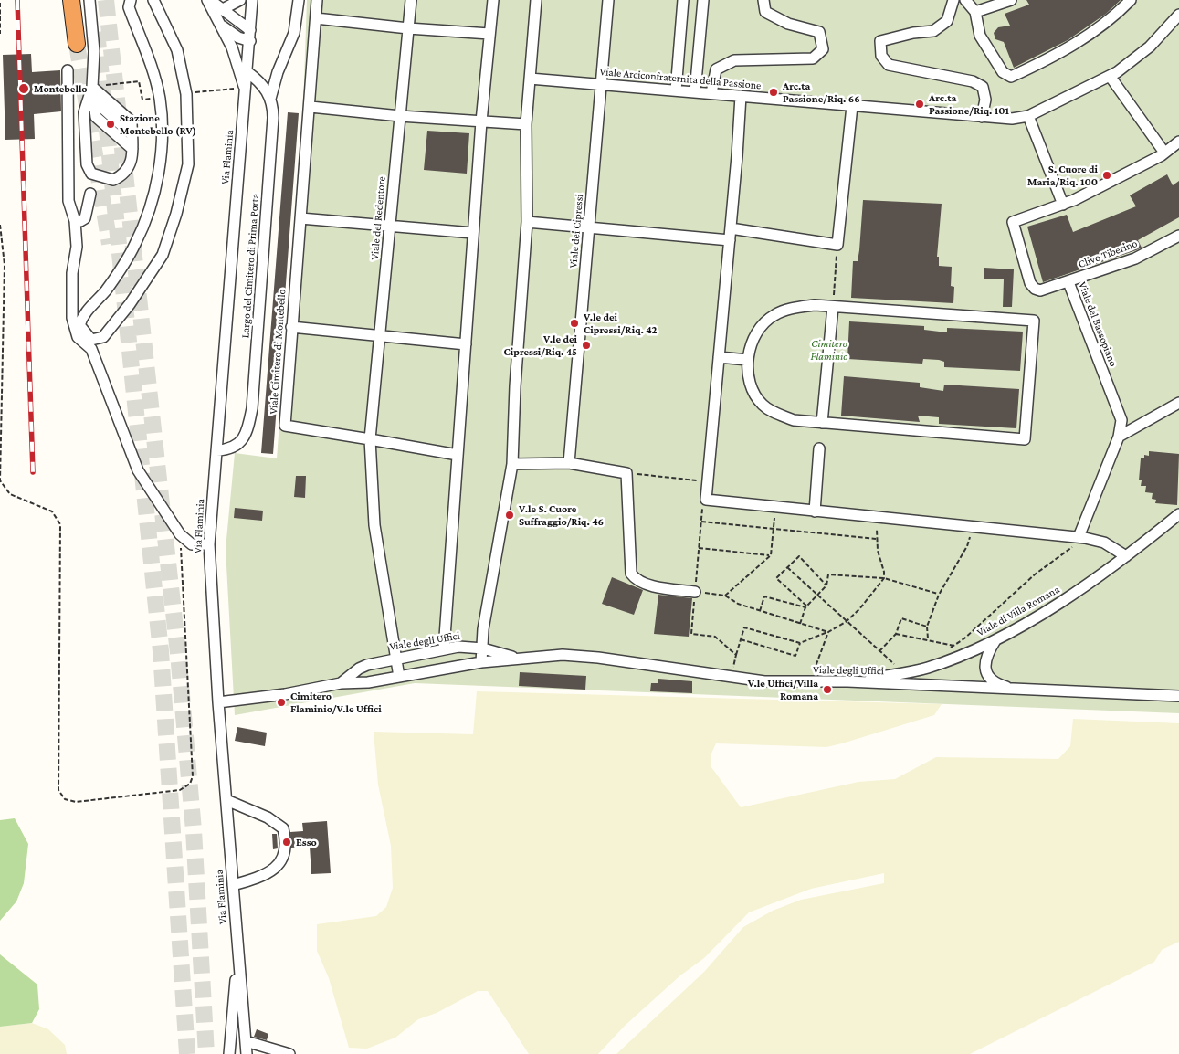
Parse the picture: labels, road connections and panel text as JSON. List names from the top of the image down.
{
  "streets": {
    "street": [
      "Viale Arciconfraternita della Passione",
      "Via Flaminia",
      "Viale del Redentore",
      "Viale dei Cipressi",
      "Clivo Tiberino",
      "Largo del Cimitero di Prima Porta",
      "Viale del Bassopiano",
      "Viale Cimitero di Montebello",
      "Viale di Villa Romana",
      "Viale degli Uffici"
    ]
  },
  "crossings": [
    ["Viale Arciconfraternita della Passione", "Viale dei Cipressi"],
    ["Via Flaminia", "Largo del Cimitero di Prima Porta"],
    ["Via Flaminia", "Viale degli Uffici"],
    ["Viale del Redentore", "Viale Cimitero di Montebello"],
    ["Clivo Tiberino", "Viale del Bassopiano"],
    ["Viale di Villa Romana", "Viale degli Uffici"]
  ],
  "parks": ["Cimitero Flaminio"],
  "places": [
    "Montebello",
    "Arc.ta Passione/Riq. 66",
    "Arc.ta Passione/Riq. 101",
    "Stazione Montebello (RV)",
    "S. Cuore di Maria/Riq. 100",
    "V.le dei Cipressi/Riq. 42",
    "V.le dei Cipressi/Riq. 45",
    "V.le S. Cuore Suffraggio/Riq. 46",
    "V.le Uffici/Villa Romana",
    "Cimitero Flaminio/V.le Uffici",
    "Esso"
  ]
}
